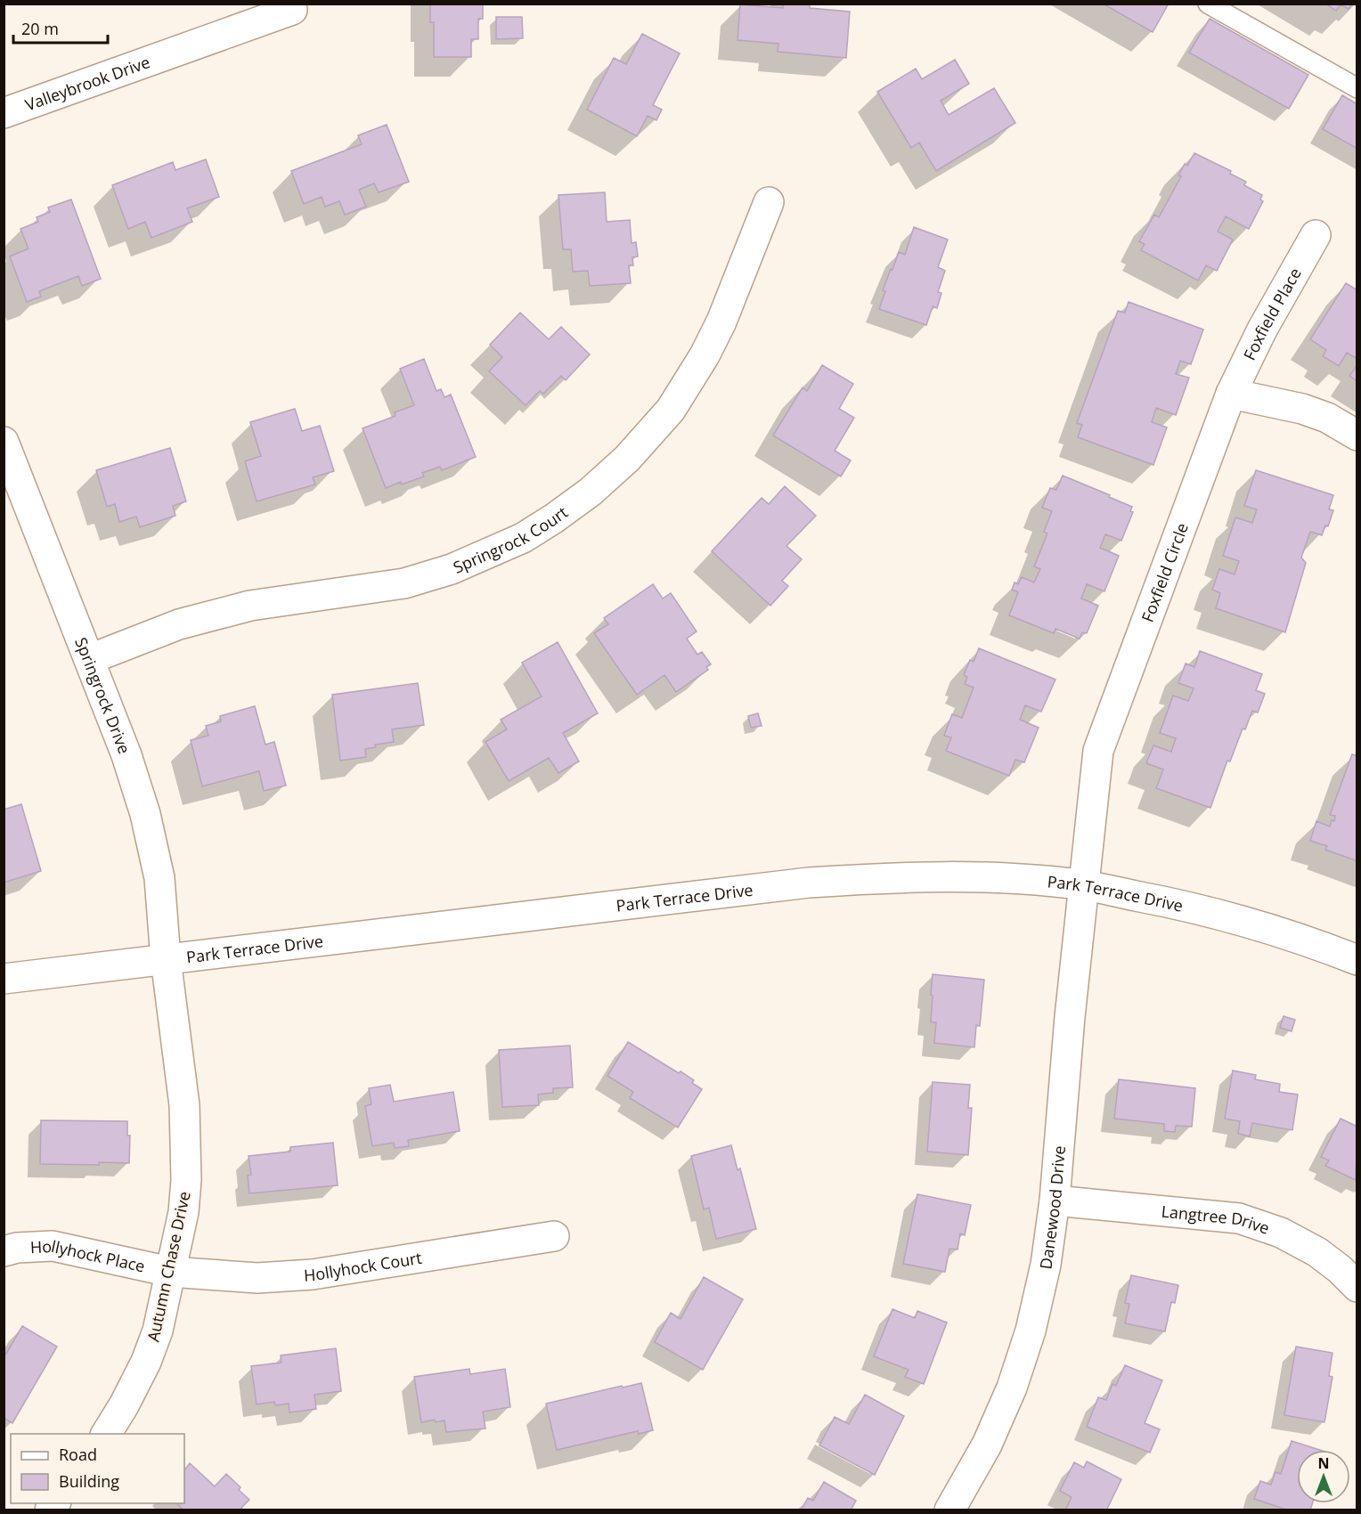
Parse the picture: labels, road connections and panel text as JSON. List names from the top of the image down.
{
  "streets": {
    "street": [
      "Valleybrook Drive",
      "Foxfield Place",
      "Springrock Court",
      "Foxfield Circle",
      "Springrock Drive",
      "Park Terrace Drive",
      "Danewood Drive",
      "Langtree Drive",
      "Hollyhock Place",
      "Hollyhock Court",
      "Autumn Chase Drive"
    ]
  },
  "crossings": [
    ["Foxfield Place", "Foxfield Circle"],
    ["Springrock Court", "Springrock Drive"],
    ["Foxfield Circle", "Park Terrace Drive"],
    ["Foxfield Circle", "Danewood Drive"],
    ["Springrock Drive", "Park Terrace Drive"],
    ["Springrock Drive", "Autumn Chase Drive"],
    ["Park Terrace Drive", "Danewood Drive"],
    ["Park Terrace Drive", "Autumn Chase Drive"],
    ["Danewood Drive", "Langtree Drive"],
    ["Hollyhock Place", "Hollyhock Court"],
    ["Hollyhock Place", "Autumn Chase Drive"],
    ["Hollyhock Court", "Autumn Chase Drive"]
  ],
  "legend": ["Road", "Building"],
  "scale_bar": "20 m",
  "north": "top"
}
